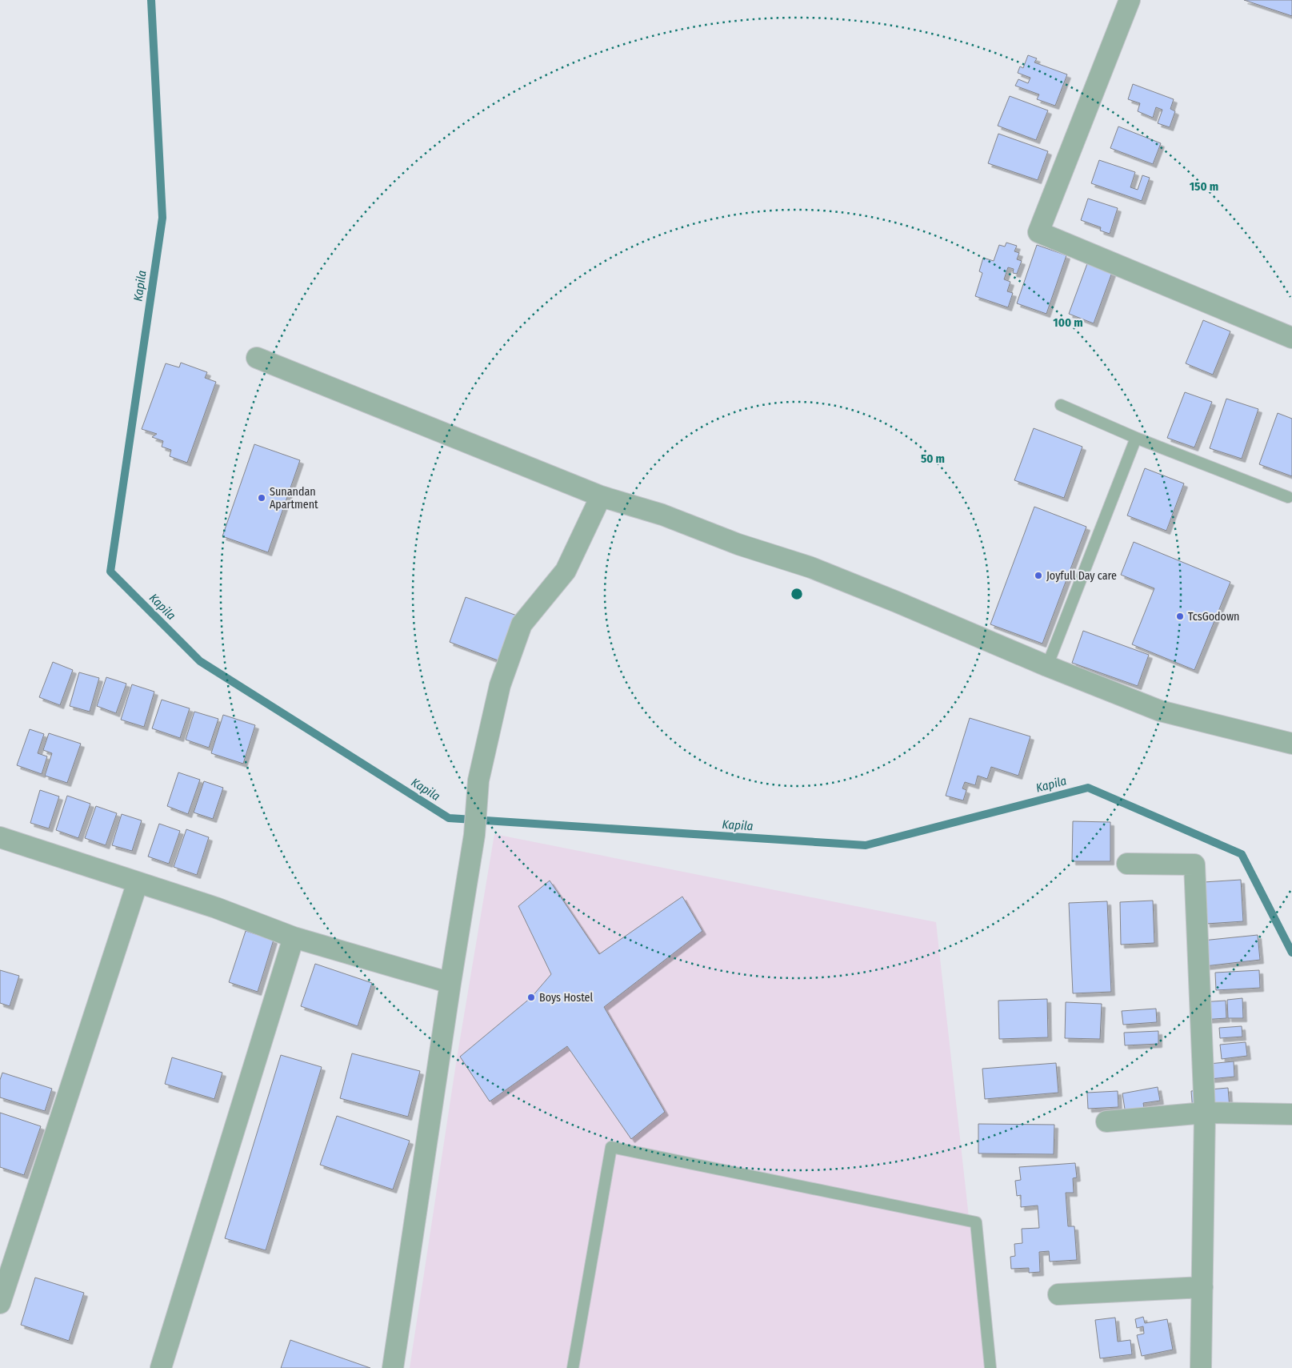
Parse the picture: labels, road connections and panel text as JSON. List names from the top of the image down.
{
  "water": ["Kapila"],
  "places": [
    "Sunandan Apartment",
    "Joyfull Day care",
    "TcsGodown",
    "Boys Hostel"
  ],
  "rings": ["150 m", "100 m", "50 m"]
}
